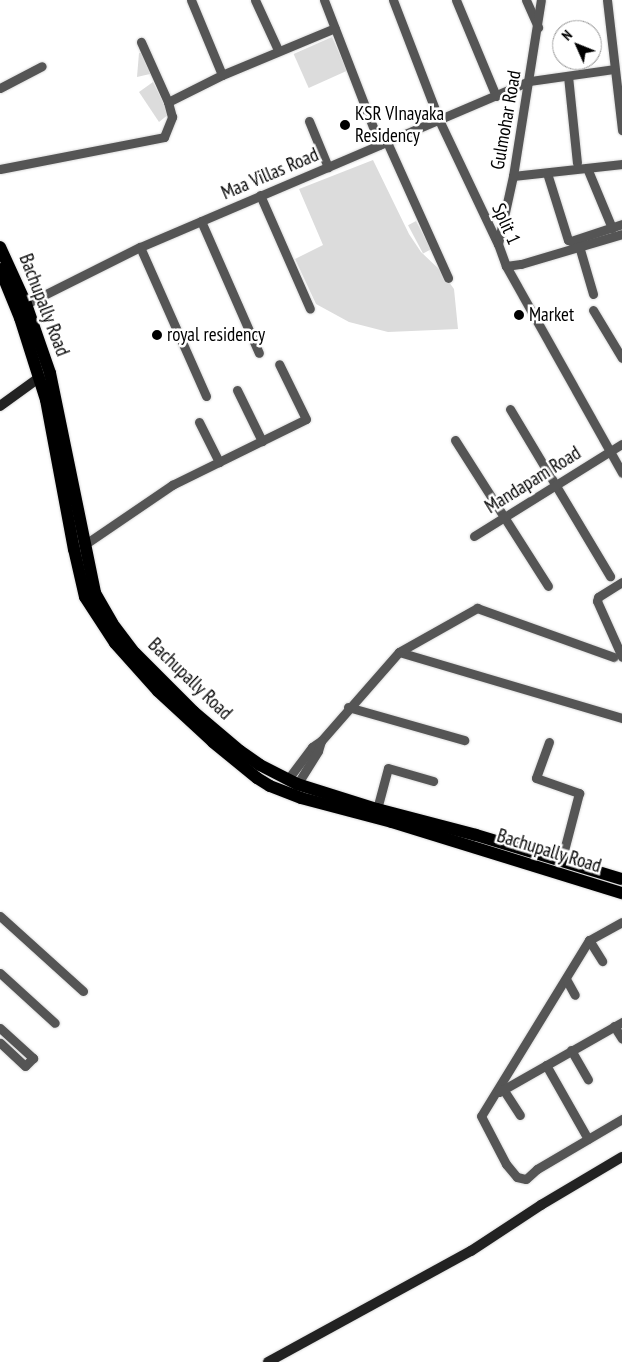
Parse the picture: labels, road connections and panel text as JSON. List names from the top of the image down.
{
  "streets": {
    "main road": ["Bachupally Road"],
    "street": [
      "Gulmohar Road",
      "Maa Villas Road",
      "Split 1",
      "Mandapam Road"
    ]
  },
  "crossings": [
    ["Gulmohar Road", "Maa Villas Road"],
    ["Gulmohar Road", "Split 1"],
    ["Maa Villas Road", "Split 1"],
    ["Maa Villas Road", "Bachupally Road"],
    ["Split 1", "Mandapam Road"]
  ],
  "places": ["KSR VInayaka Residency", "Market", "royal residency"],
  "north": "top left"
}
